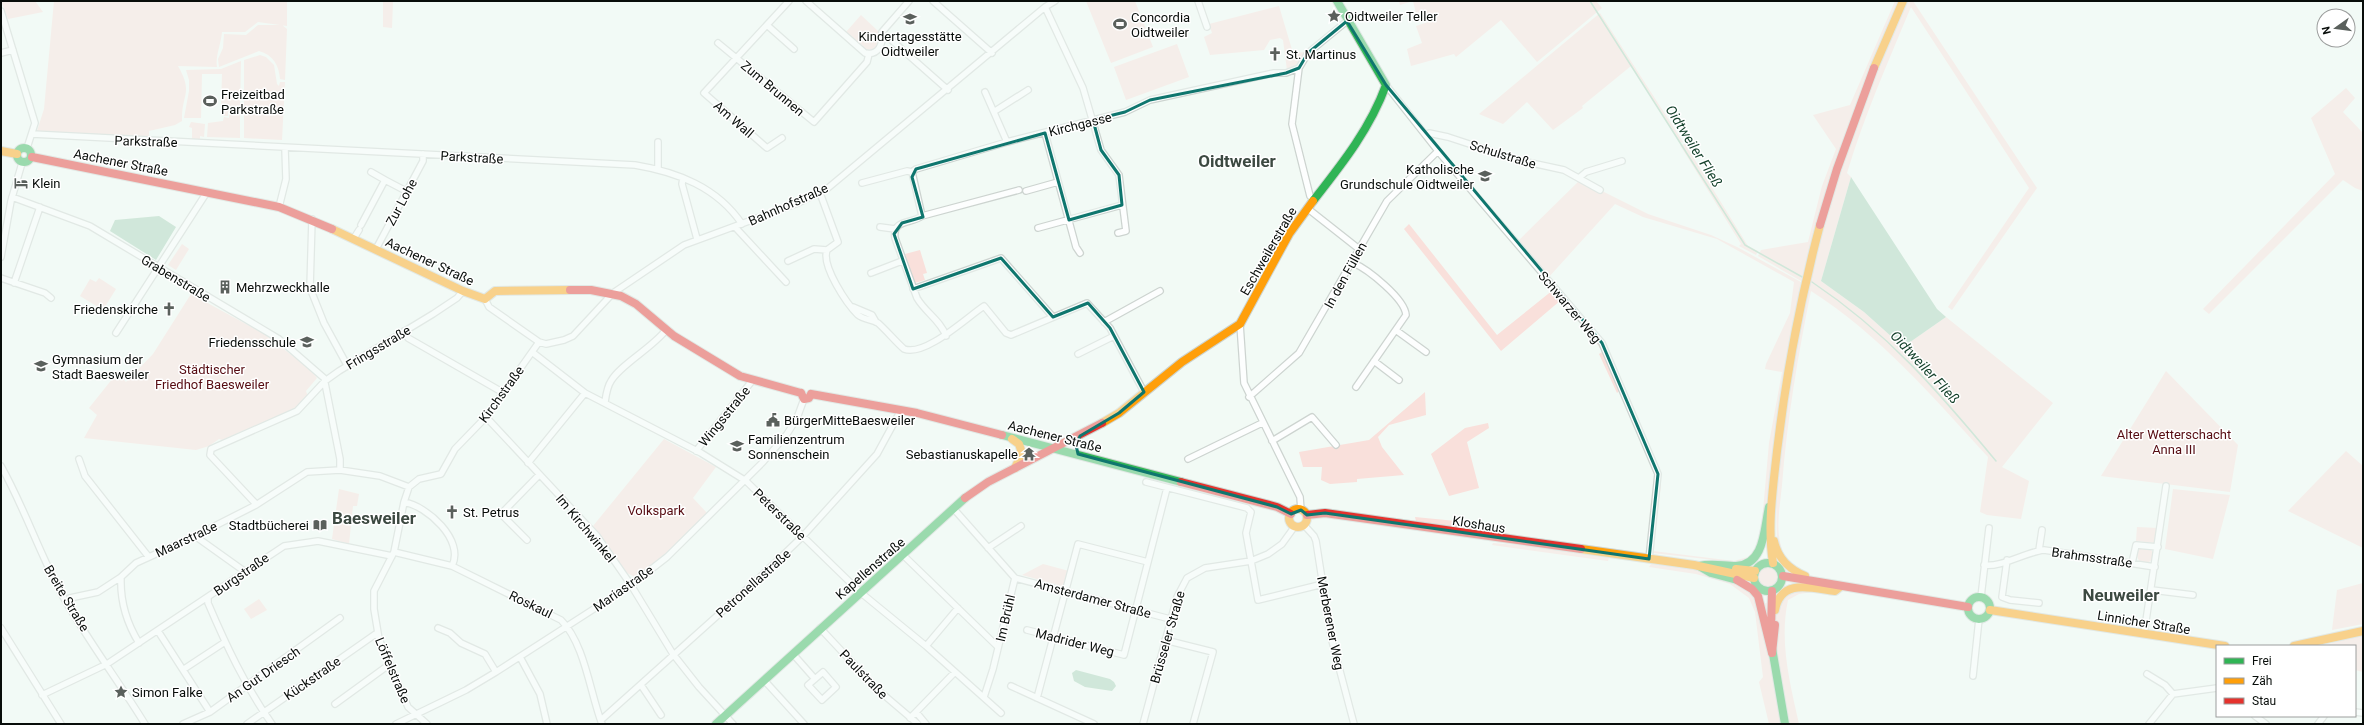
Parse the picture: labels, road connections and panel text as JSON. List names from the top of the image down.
{
  "streets": {
    "main road": [
      "Aachener Straße",
      "Eschweilerstraße",
      "Kloshaus",
      "Kapellenstraße",
      "Linnicher Straße"
    ],
    "street": [
      "Zum Brunnen",
      "Am Wall",
      "Kirchgasse",
      "Parkstraße",
      "Schulstraße",
      "Zur Lohe",
      "Bahnhofstraße",
      "In den Füllen",
      "Grabenstraße",
      "Schwarzer Weg",
      "Fringsstraße",
      "Kirchstraße",
      "Wingsstraße",
      "Peterstraße",
      "Im Kirchwinkel",
      "Maarstraße",
      "Brahmsstraße",
      "Burgstraße",
      "Petronellastraße",
      "Mariastraße",
      "Breite Straße",
      "Amsterdamer Straße",
      "Roskaul",
      "Im Brühl",
      "Merberener Weg",
      "Brüsseler Straße",
      "Madrider Weg",
      "Löffelstraße",
      "An Gut Driesch",
      "Paulstraße",
      "Kückstraße"
    ]
  },
  "crossings": [
    ["Zum Brunnen", "Am Wall"],
    ["Parkstraße", "Zur Lohe"],
    ["Parkstraße", "Bahnhofstraße"],
    ["Aachener Straße", "Zur Lohe"],
    ["Aachener Straße", "Bahnhofstraße"],
    ["Aachener Straße", "Eschweilerstraße"],
    ["Aachener Straße", "Fringsstraße"],
    ["Aachener Straße", "Wingsstraße"],
    ["Aachener Straße", "Kloshaus"],
    ["Aachener Straße", "Kapellenstraße"],
    ["Aachener Straße", "Petronellastraße"],
    ["Aachener Straße", "Mariastraße"],
    ["Aachener Straße", "Merberener Weg"],
    ["Aachener Straße", "Brüsseler Straße"],
    ["Eschweilerstraße", "Kapellenstraße"],
    ["In den Füllen", "Schwarzer Weg"],
    ["Grabenstraße", "Fringsstraße"],
    ["Schwarzer Weg", "Kloshaus"],
    ["Fringsstraße", "Maarstraße"],
    ["Kirchstraße", "Peterstraße"],
    ["Kirchstraße", "Im Kirchwinkel"],
    ["Kirchstraße", "Maarstraße"],
    ["Wingsstraße", "Peterstraße"],
    ["Peterstraße", "Kapellenstraße"],
    ["Peterstraße", "Petronellastraße"],
    ["Peterstraße", "Mariastraße"],
    ["Peterstraße", "Im Brühl"],
    ["Kloshaus", "Merberener Weg"],
    ["Kloshaus", "Brüsseler Straße"],
    ["Im Kirchwinkel", "Kapellenstraße"],
    ["Im Kirchwinkel", "Petronellastraße"],
    ["Im Kirchwinkel", "Mariastraße"],
    ["Kapellenstraße", "Im Brühl"],
    ["Kapellenstraße", "Paulstraße"],
    ["Burgstraße", "Breite Straße"],
    ["Burgstraße", "Roskaul"],
    ["Burgstraße", "Löffelstraße"],
    ["Petronellastraße", "Roskaul"],
    ["Mariastraße", "Roskaul"],
    ["Mariastraße", "Löffelstraße"],
    ["Amsterdamer Straße", "Im Brühl"],
    ["Amsterdamer Straße", "Brüsseler Straße"],
    ["Amsterdamer Straße", "Madrider Weg"],
    ["Roskaul", "Löffelstraße"],
    ["Merberener Weg", "Brüsseler Straße"],
    ["Löffelstraße", "Kückstraße"]
  ],
  "districts": ["Oidtweiler", "Baesweiler", "Neuweiler"],
  "water": ["Oidtweiler Fließ"],
  "parks": ["Städtischer Friedhof Baesweiler", "Alter Wetterschacht Anna III", "Volkspark"],
  "places": {
    "place": ["Oidtweiler Teller", "Simon Falke"],
    "school or university": [
      "Kindertagesstätte Oidtweiler",
      "Katholische Grundschule Oidtweiler",
      "Friedensschule",
      "Gymnasium der Stadt Baesweiler",
      "Familienzentrum Sonnenschein"
    ],
    "sports": ["Concordia Oidtweiler", "Freizeitbad Parkstraße"],
    "church": ["St. Martinus", "Friedenskirche", "St. Petrus"],
    "hotel": ["Klein"],
    "building": ["Mehrzweckhalle"],
    "public building": ["BürgerMitteBaesweiler"],
    "temple": ["Sebastianuskapelle"],
    "library": ["Stadtbücherei"]
  },
  "legend": ["Frei", "Zäh", "Stau"],
  "north": "left"
}
